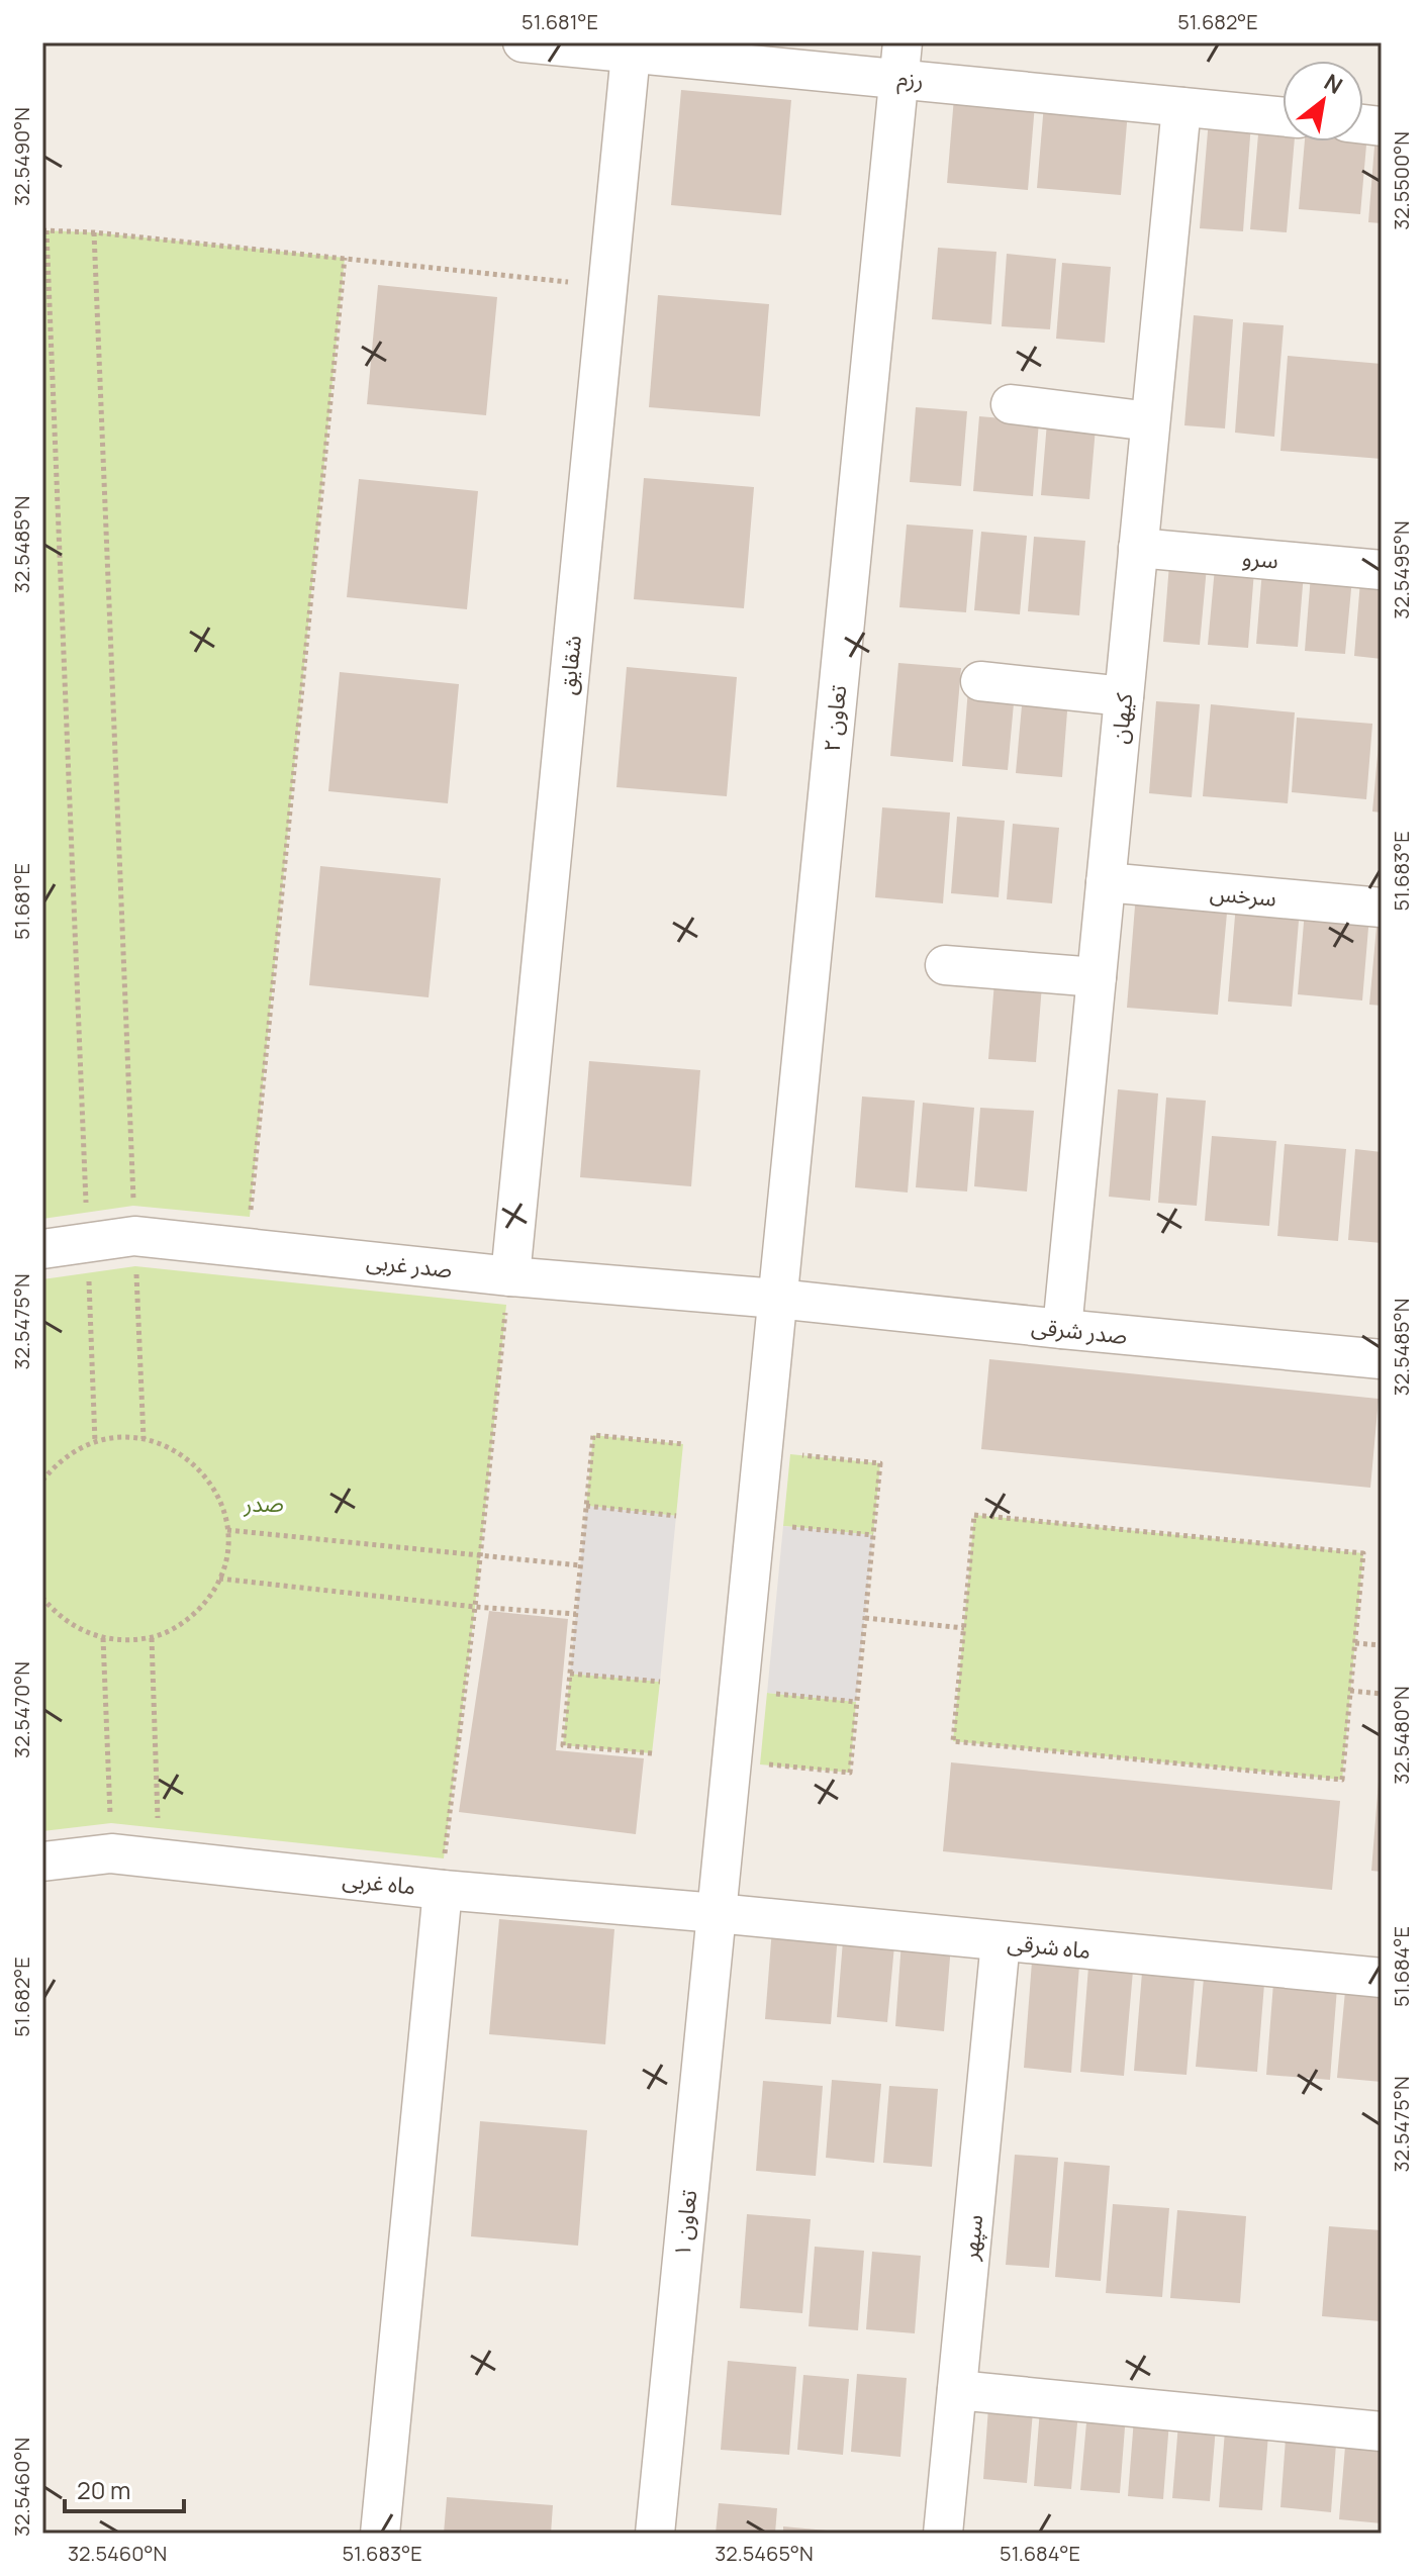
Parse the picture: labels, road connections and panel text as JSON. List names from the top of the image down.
{
  "streets": {
    "street": [
      "رزم",
      "سرو",
      "شقایق",
      "تعاون ۲",
      "کیهان",
      "سرخس",
      "صدر غربی",
      "صدر شرقی",
      "ماه غربی",
      "ماه شرقی",
      "تعاون ۱",
      "سپهر"
    ]
  },
  "crossings": [
    ["رزم", "شقایق"],
    ["رزم", "تعاون ۲"],
    ["رزم", "کیهان"],
    ["سرو", "کیهان"],
    ["شقایق", "صدر غربی"],
    ["تعاون ۲", "صدر غربی"],
    ["تعاون ۲", "صدر شرقی"],
    ["تعاون ۲", "ماه غربی"],
    ["تعاون ۲", "ماه شرقی"],
    ["تعاون ۲", "تعاون ۱"],
    ["کیهان", "سرخس"],
    ["کیهان", "صدر شرقی"],
    ["صدر غربی", "صدر شرقی"],
    ["ماه غربی", "ماه شرقی"],
    ["ماه غربی", "تعاون ۱"],
    ["ماه شرقی", "تعاون ۱"],
    ["ماه شرقی", "سپهر"]
  ],
  "parks": ["صدر"],
  "scale_bar": "20 m",
  "north": "top right",
  "coordinates": [
    "51.681°E",
    "51.682°E",
    "32.5490°N",
    "32.5500°N",
    "32.5485°N",
    "32.5495°N",
    "51.683°E",
    "32.5475°N",
    "32.5470°N",
    "32.5480°N",
    "51.684°E",
    "32.5460°N",
    "32.5465°N"
  ]
}
